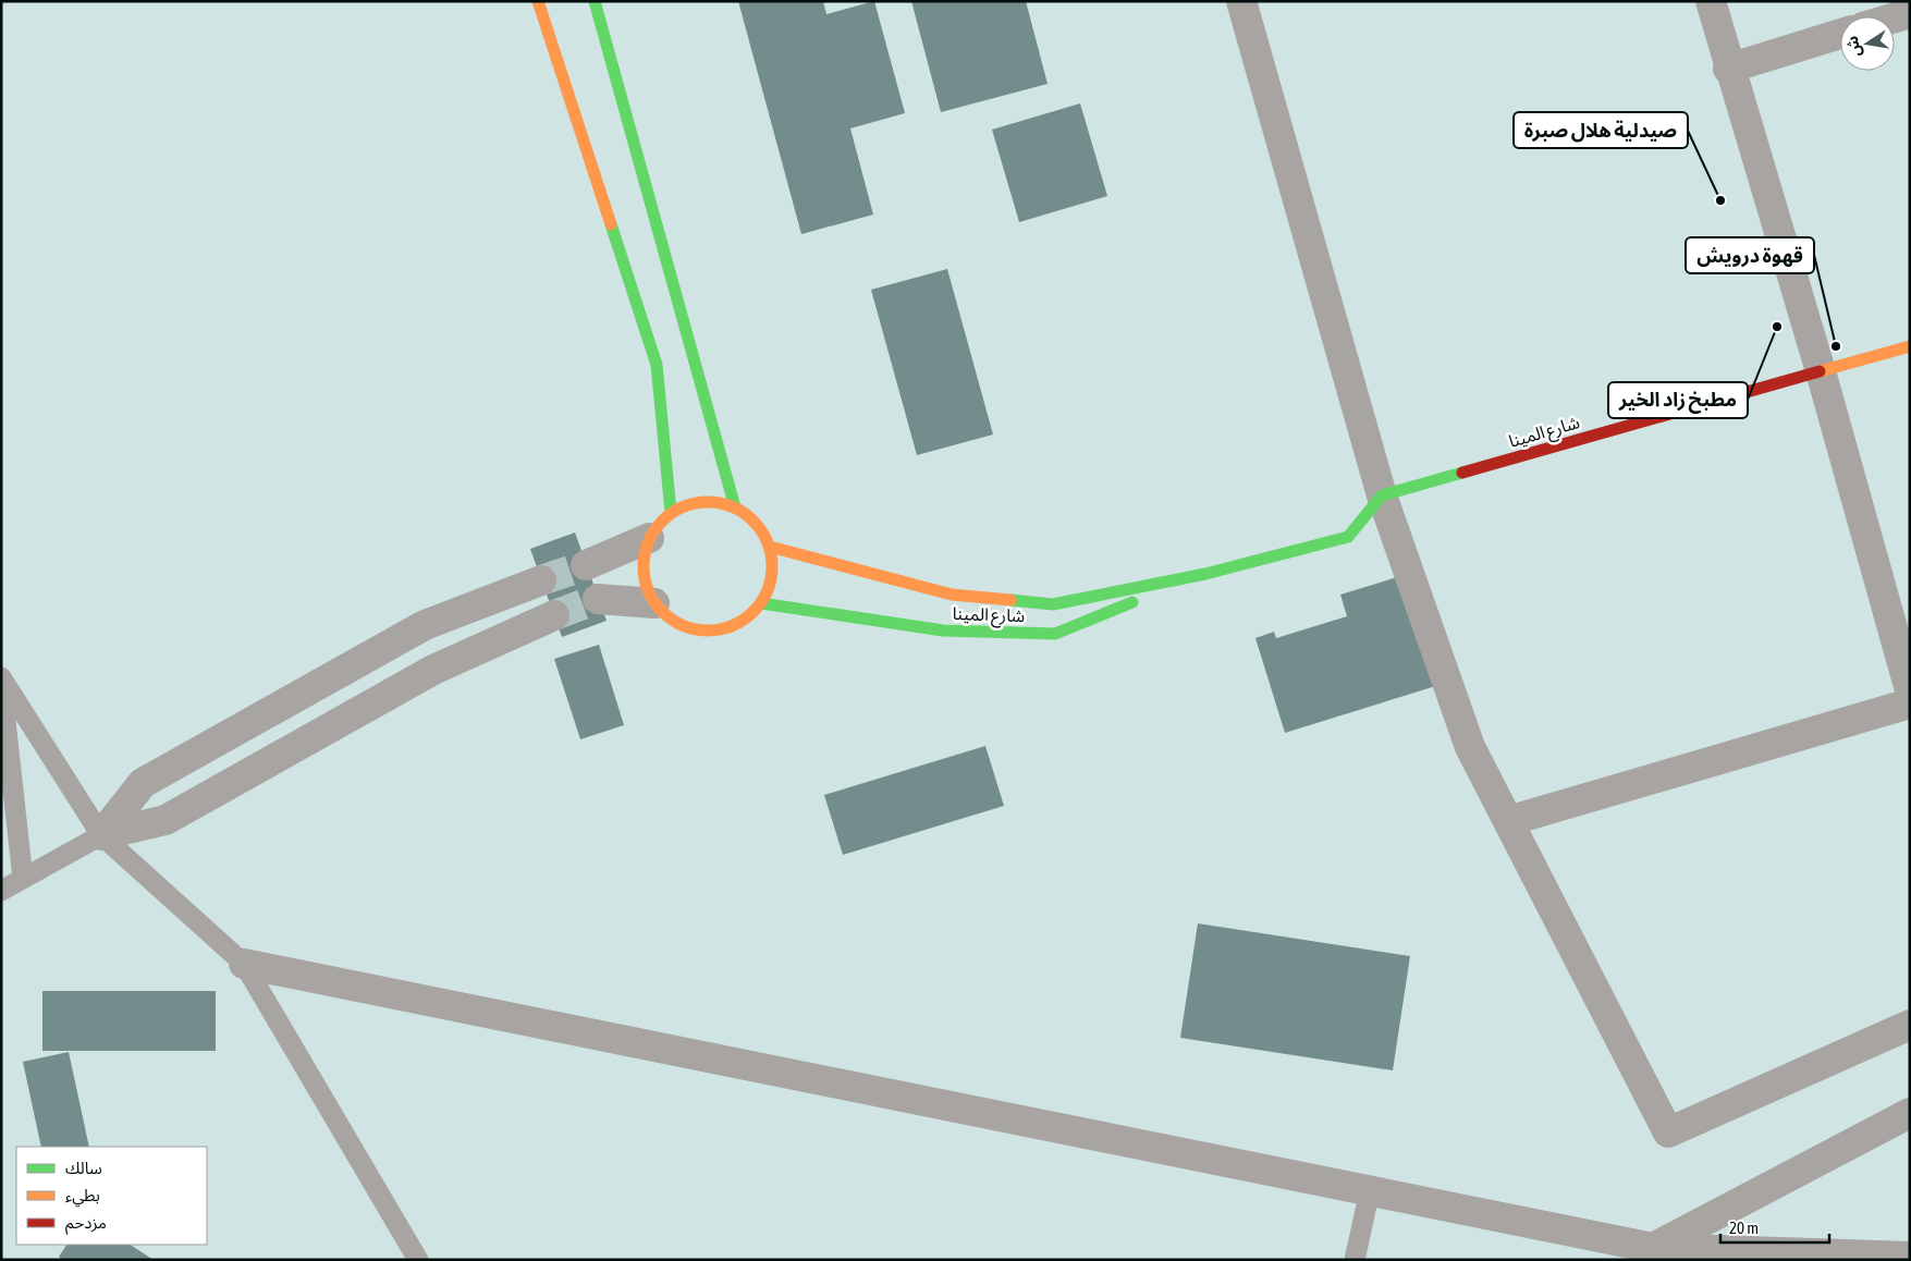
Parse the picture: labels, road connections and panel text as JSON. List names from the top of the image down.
{
  "streets": {
    "street": ["شارع المينا"]
  },
  "places": ["صيدلية هلال صبرة", "مطبخ زاد الخير", "قهوة درويش"],
  "legend": ["سالك", "بطيء", "مزدحم"],
  "scale_bar": "20 m",
  "north": "left"
}
